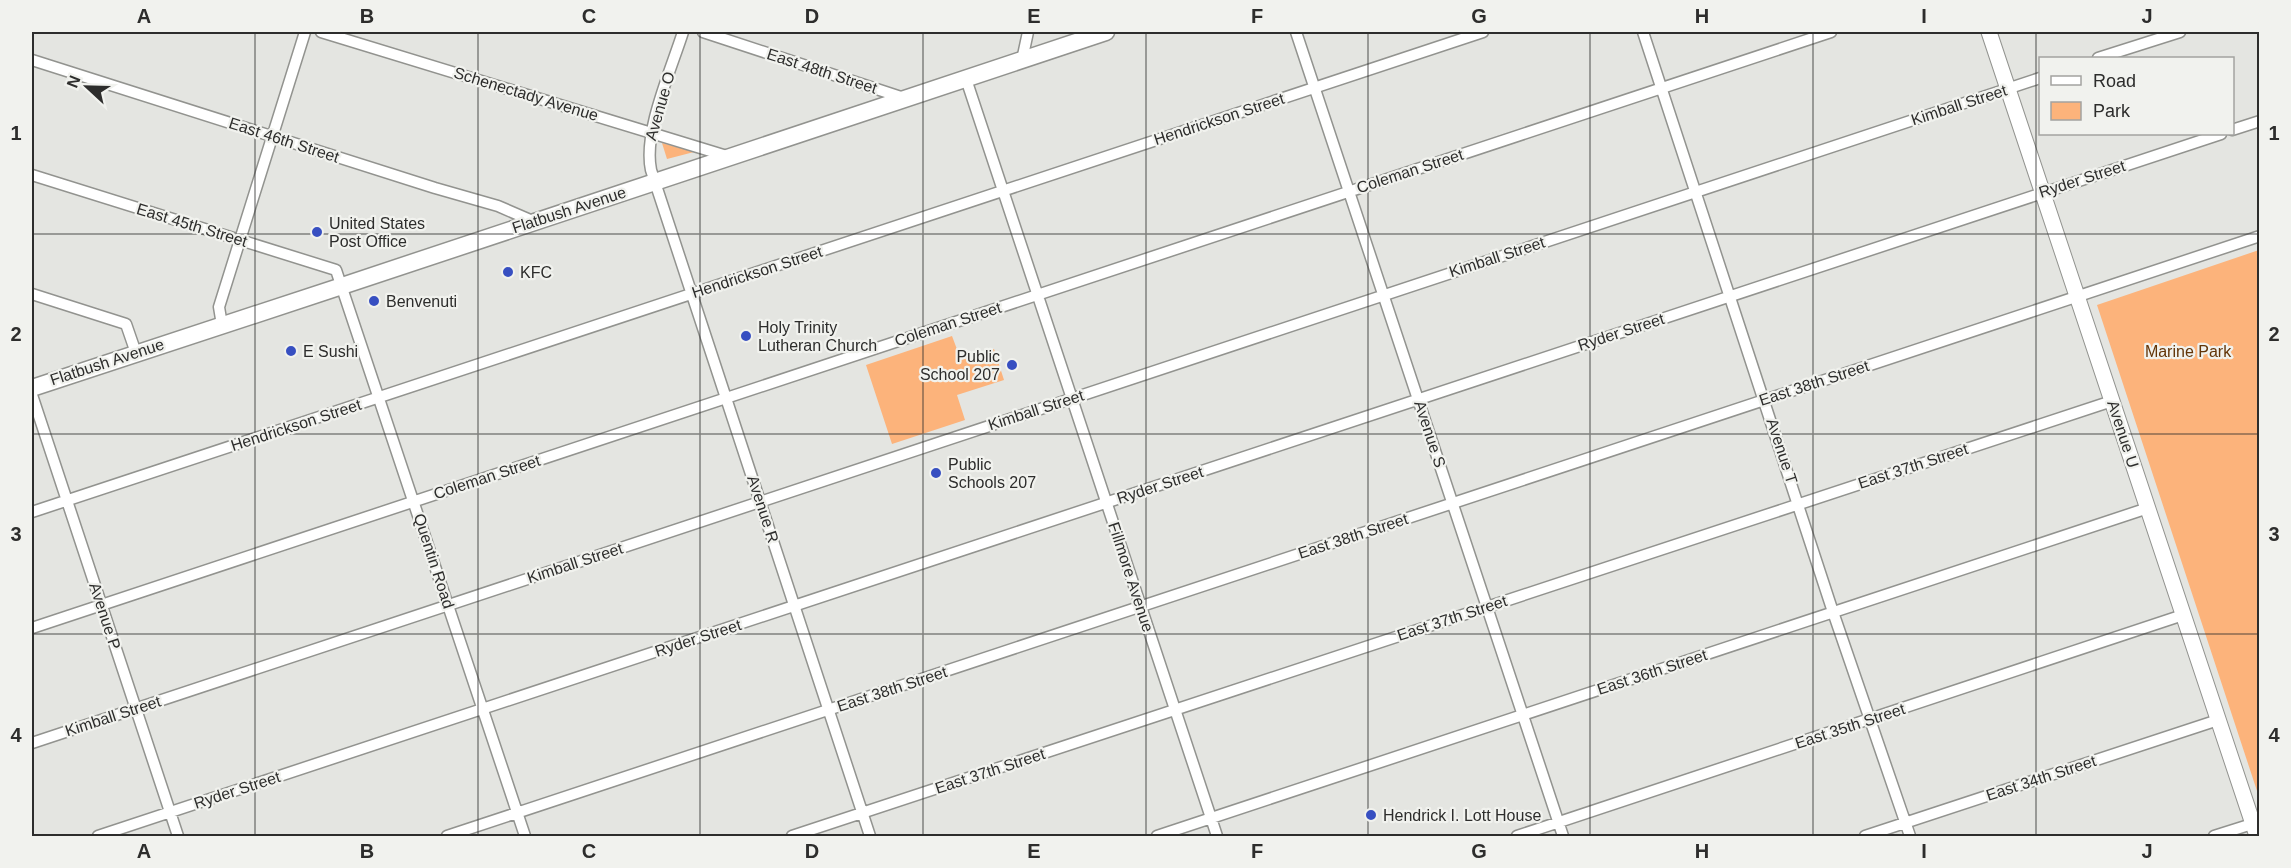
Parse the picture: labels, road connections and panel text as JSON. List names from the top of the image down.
{
  "streets": {
    "main road": ["Flatbush Avenue", "Avenue U"],
    "street": [
      "East 48th Street",
      "Schenectady Avenue",
      "Kimball Street",
      "Avenue O",
      "Hendrickson Street",
      "East 46th Street",
      "Coleman Street",
      "Ryder Street",
      "East 45th Street",
      "East 38th Street",
      "Avenue S",
      "Avenue T",
      "East 37th Street",
      "Avenue R",
      "Quentin Road",
      "Fillmore Avenue",
      "Avenue P",
      "East 36th Street",
      "East 35th Street",
      "East 34th Street"
    ]
  },
  "crossings": [
    ["East 48th Street", "Flatbush Avenue"],
    ["Schenectady Avenue", "Avenue O"],
    ["Schenectady Avenue", "Flatbush Avenue"],
    ["Kimball Street", "Avenue S"],
    ["Kimball Street", "Avenue U"],
    ["Kimball Street", "Avenue T"],
    ["Kimball Street", "Avenue R"],
    ["Kimball Street", "Quentin Road"],
    ["Kimball Street", "Fillmore Avenue"],
    ["Kimball Street", "Avenue P"],
    ["Avenue O", "Flatbush Avenue"],
    ["Avenue O", "Avenue R"],
    ["Hendrickson Street", "Avenue S"],
    ["Hendrickson Street", "Avenue R"],
    ["Hendrickson Street", "Quentin Road"],
    ["Hendrickson Street", "Fillmore Avenue"],
    ["Hendrickson Street", "Avenue P"],
    ["East 46th Street", "Flatbush Avenue"],
    ["Coleman Street", "Avenue S"],
    ["Coleman Street", "Avenue T"],
    ["Coleman Street", "Avenue R"],
    ["Coleman Street", "Quentin Road"],
    ["Coleman Street", "Fillmore Avenue"],
    ["Coleman Street", "Avenue P"],
    ["Ryder Street", "Avenue S"],
    ["Ryder Street", "Avenue U"],
    ["Ryder Street", "Avenue T"],
    ["Ryder Street", "Avenue R"],
    ["Ryder Street", "Quentin Road"],
    ["Ryder Street", "Fillmore Avenue"],
    ["Ryder Street", "Avenue P"],
    ["Flatbush Avenue", "East 45th Street"],
    ["Flatbush Avenue", "Avenue R"],
    ["Flatbush Avenue", "Quentin Road"],
    ["Flatbush Avenue", "Fillmore Avenue"],
    ["East 45th Street", "Quentin Road"],
    ["East 38th Street", "Avenue S"],
    ["East 38th Street", "Avenue U"],
    ["East 38th Street", "Avenue T"],
    ["East 38th Street", "Avenue R"],
    ["East 38th Street", "Quentin Road"],
    ["East 38th Street", "Fillmore Avenue"],
    ["Avenue S", "East 37th Street"],
    ["Avenue S", "East 36th Street"],
    ["Avenue S", "East 35th Street"],
    ["Avenue U", "East 37th Street"],
    ["Avenue U", "East 36th Street"],
    ["Avenue U", "East 35th Street"],
    ["Avenue U", "East 34th Street"],
    ["Avenue T", "East 37th Street"],
    ["Avenue T", "East 36th Street"],
    ["Avenue T", "East 35th Street"],
    ["Avenue T", "East 34th Street"],
    ["East 37th Street", "Avenue R"],
    ["East 37th Street", "Fillmore Avenue"],
    ["Fillmore Avenue", "East 36th Street"]
  ],
  "parks": ["Marine Park"],
  "places": [
    "United States Post Office",
    "KFC",
    "Benvenuti",
    "Holy Trinity Lutheran Church",
    "E Sushi",
    "Public School 207",
    "Public Schools 207",
    "Hendrick I. Lott House"
  ],
  "legend": ["Road", "Park"],
  "north": "left",
  "grid": {
    "columns": [
      "A",
      "B",
      "C",
      "D",
      "E",
      "F",
      "G",
      "H",
      "I",
      "J"
    ],
    "rows": [
      "1",
      "2",
      "3",
      "4"
    ]
  }
}
